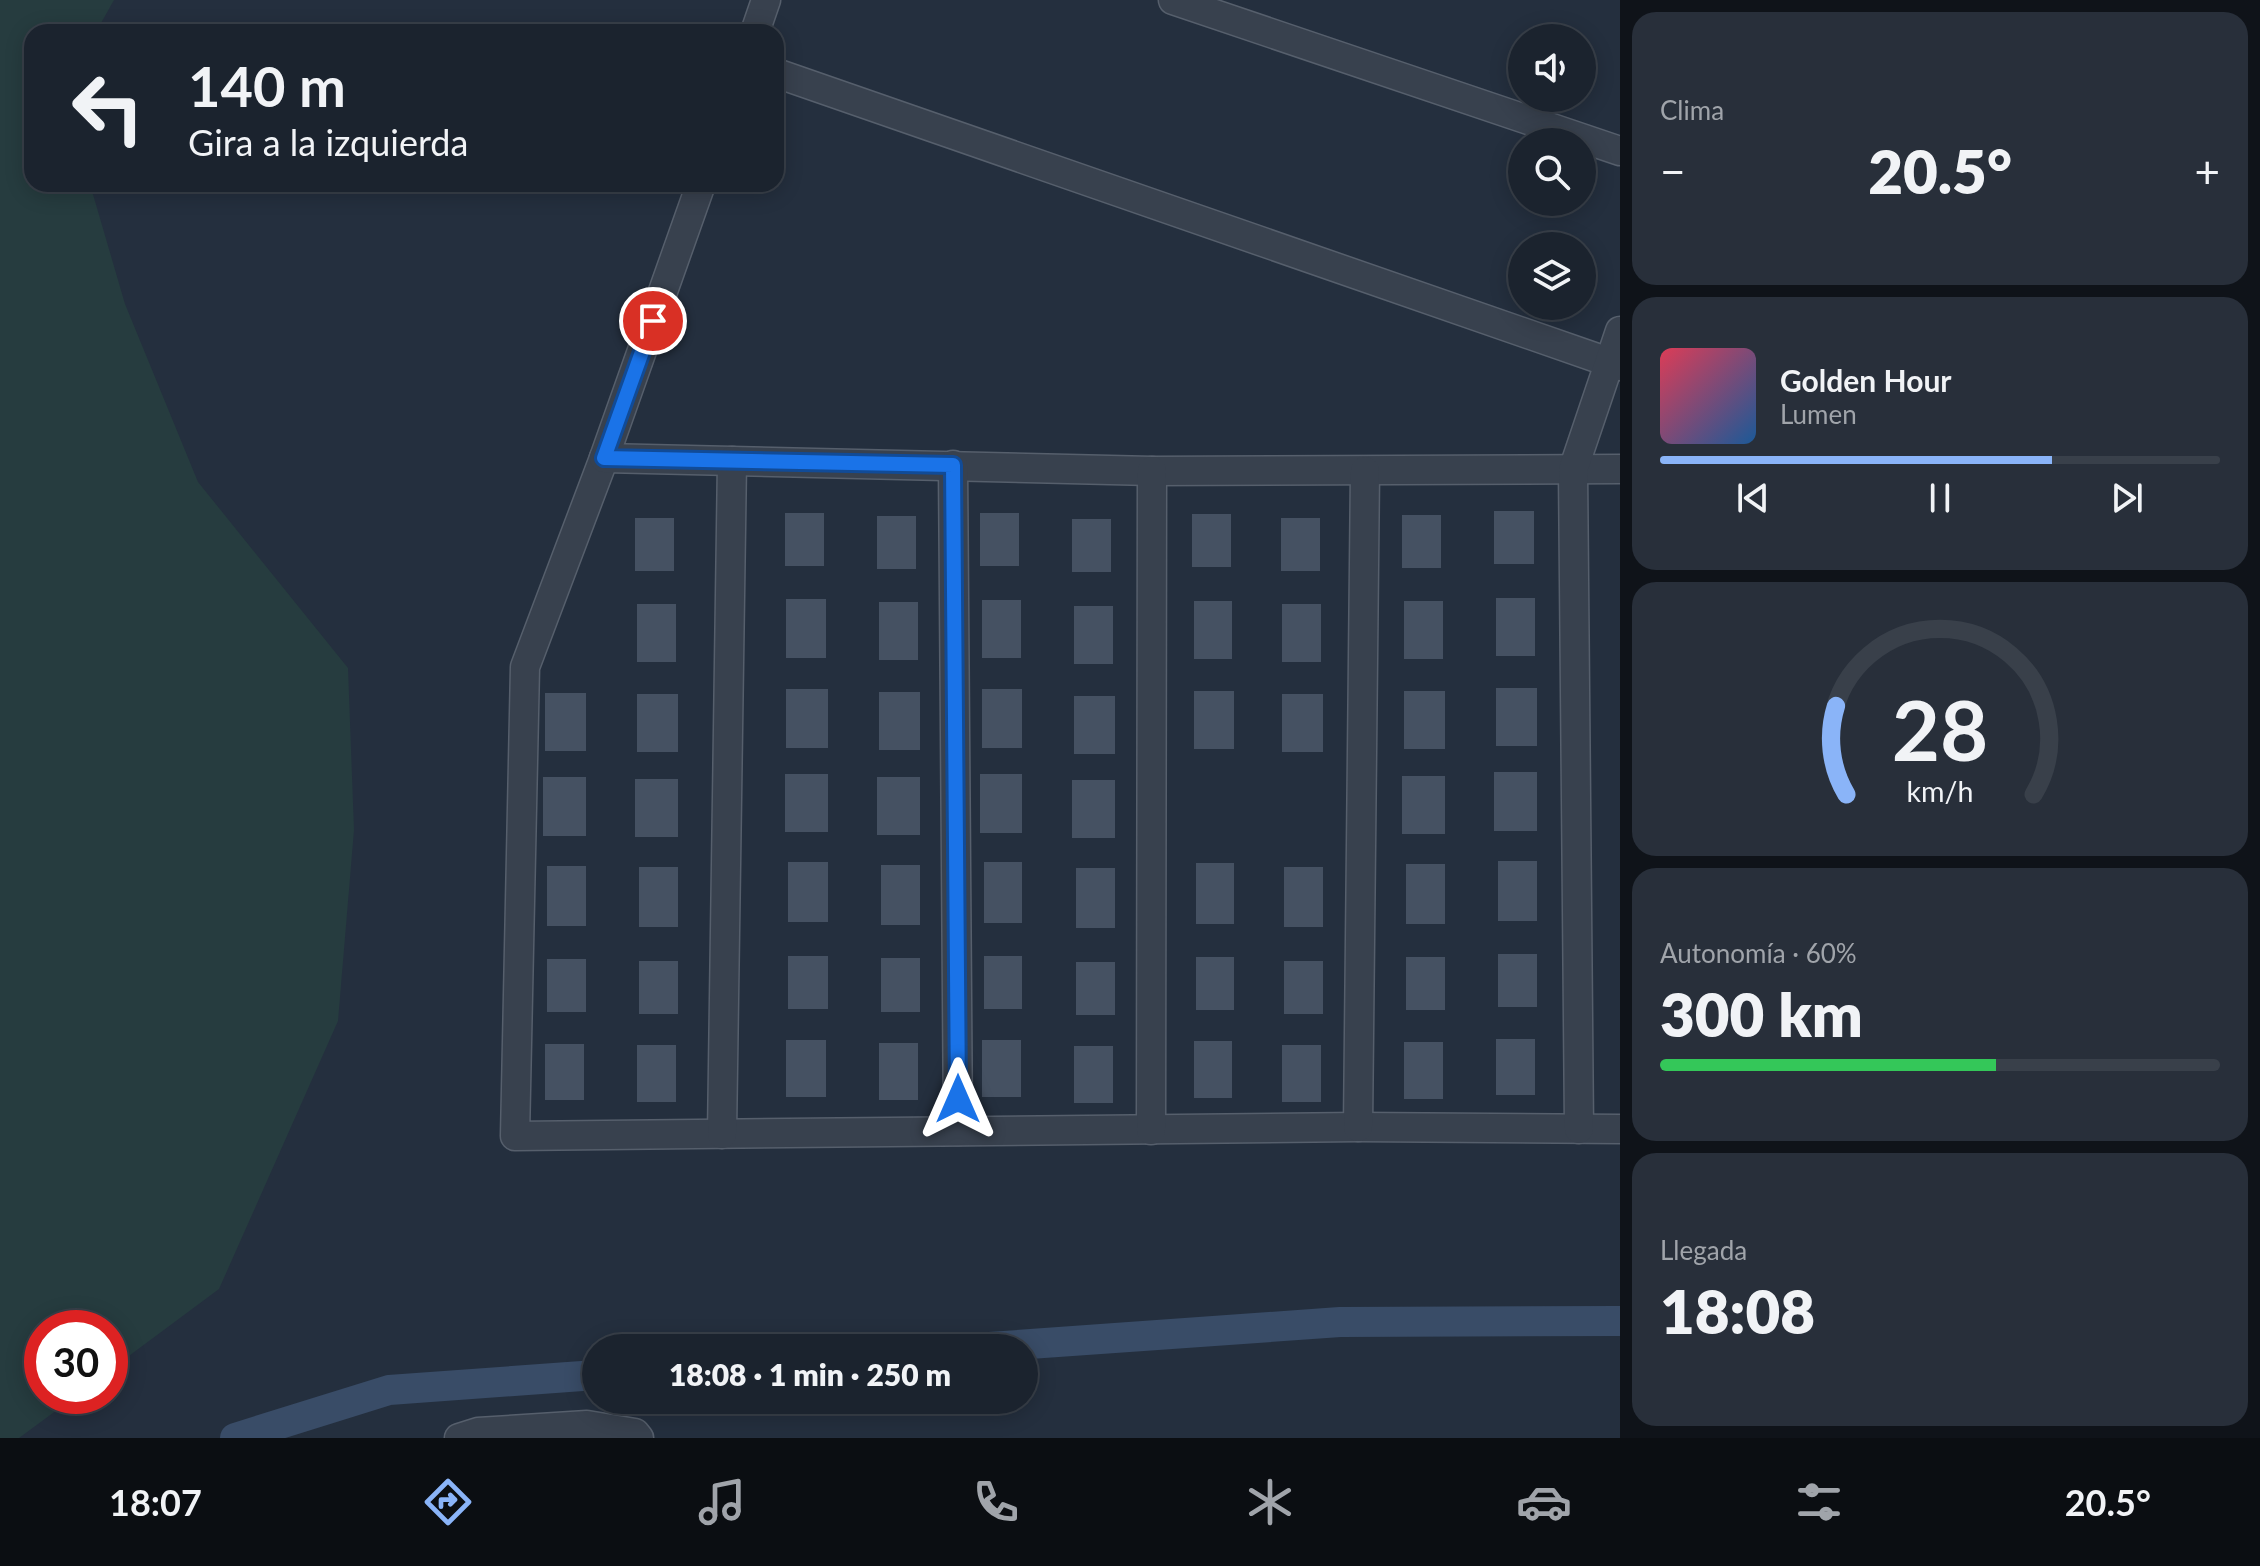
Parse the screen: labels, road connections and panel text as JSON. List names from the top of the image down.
{
  "page": {
    "tile": [
      "Clima",
      ["Autonomía · 60%", "300 km"],
      ["Llegada", "18:08"]
    ],
    "turn": ["140 m", "Gira a la izquierda"],
    "heat": ["−", "20.5°", "+"],
    "song": ["Golden Hour", "Lumen"],
    "limit": "30",
    "trip": "18:08 · 1 min · 250 m",
    "tabs": ["18:07", "20.5°"],
    "gauge": ["28", "km/h"]
  }
}
